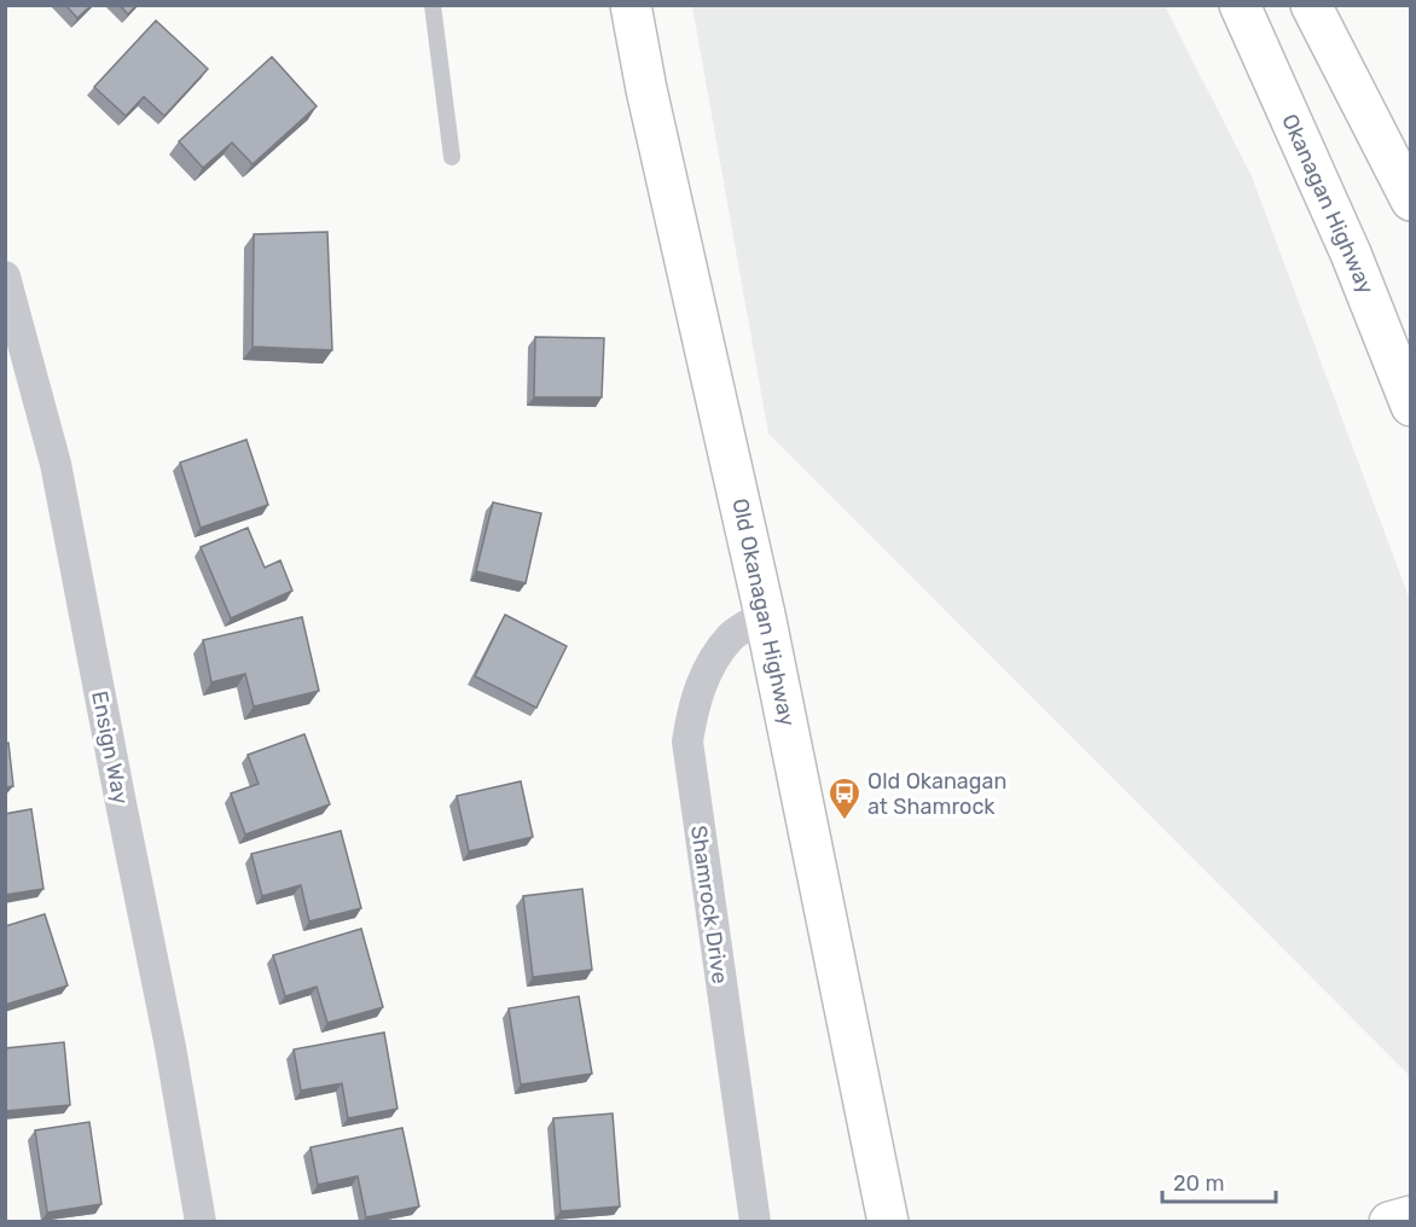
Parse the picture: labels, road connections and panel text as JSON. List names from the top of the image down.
{
  "streets": {
    "main road": ["Okanagan Highway", "Old Okanagan Highway"],
    "street": ["Ensign Way", "Shamrock Drive"]
  },
  "crossings": [
    ["Old Okanagan Highway", "Shamrock Drive"]
  ],
  "places": {
    "bus stop": ["Old Okanagan at Shamrock"]
  },
  "scale_bar": "20 m"
}
